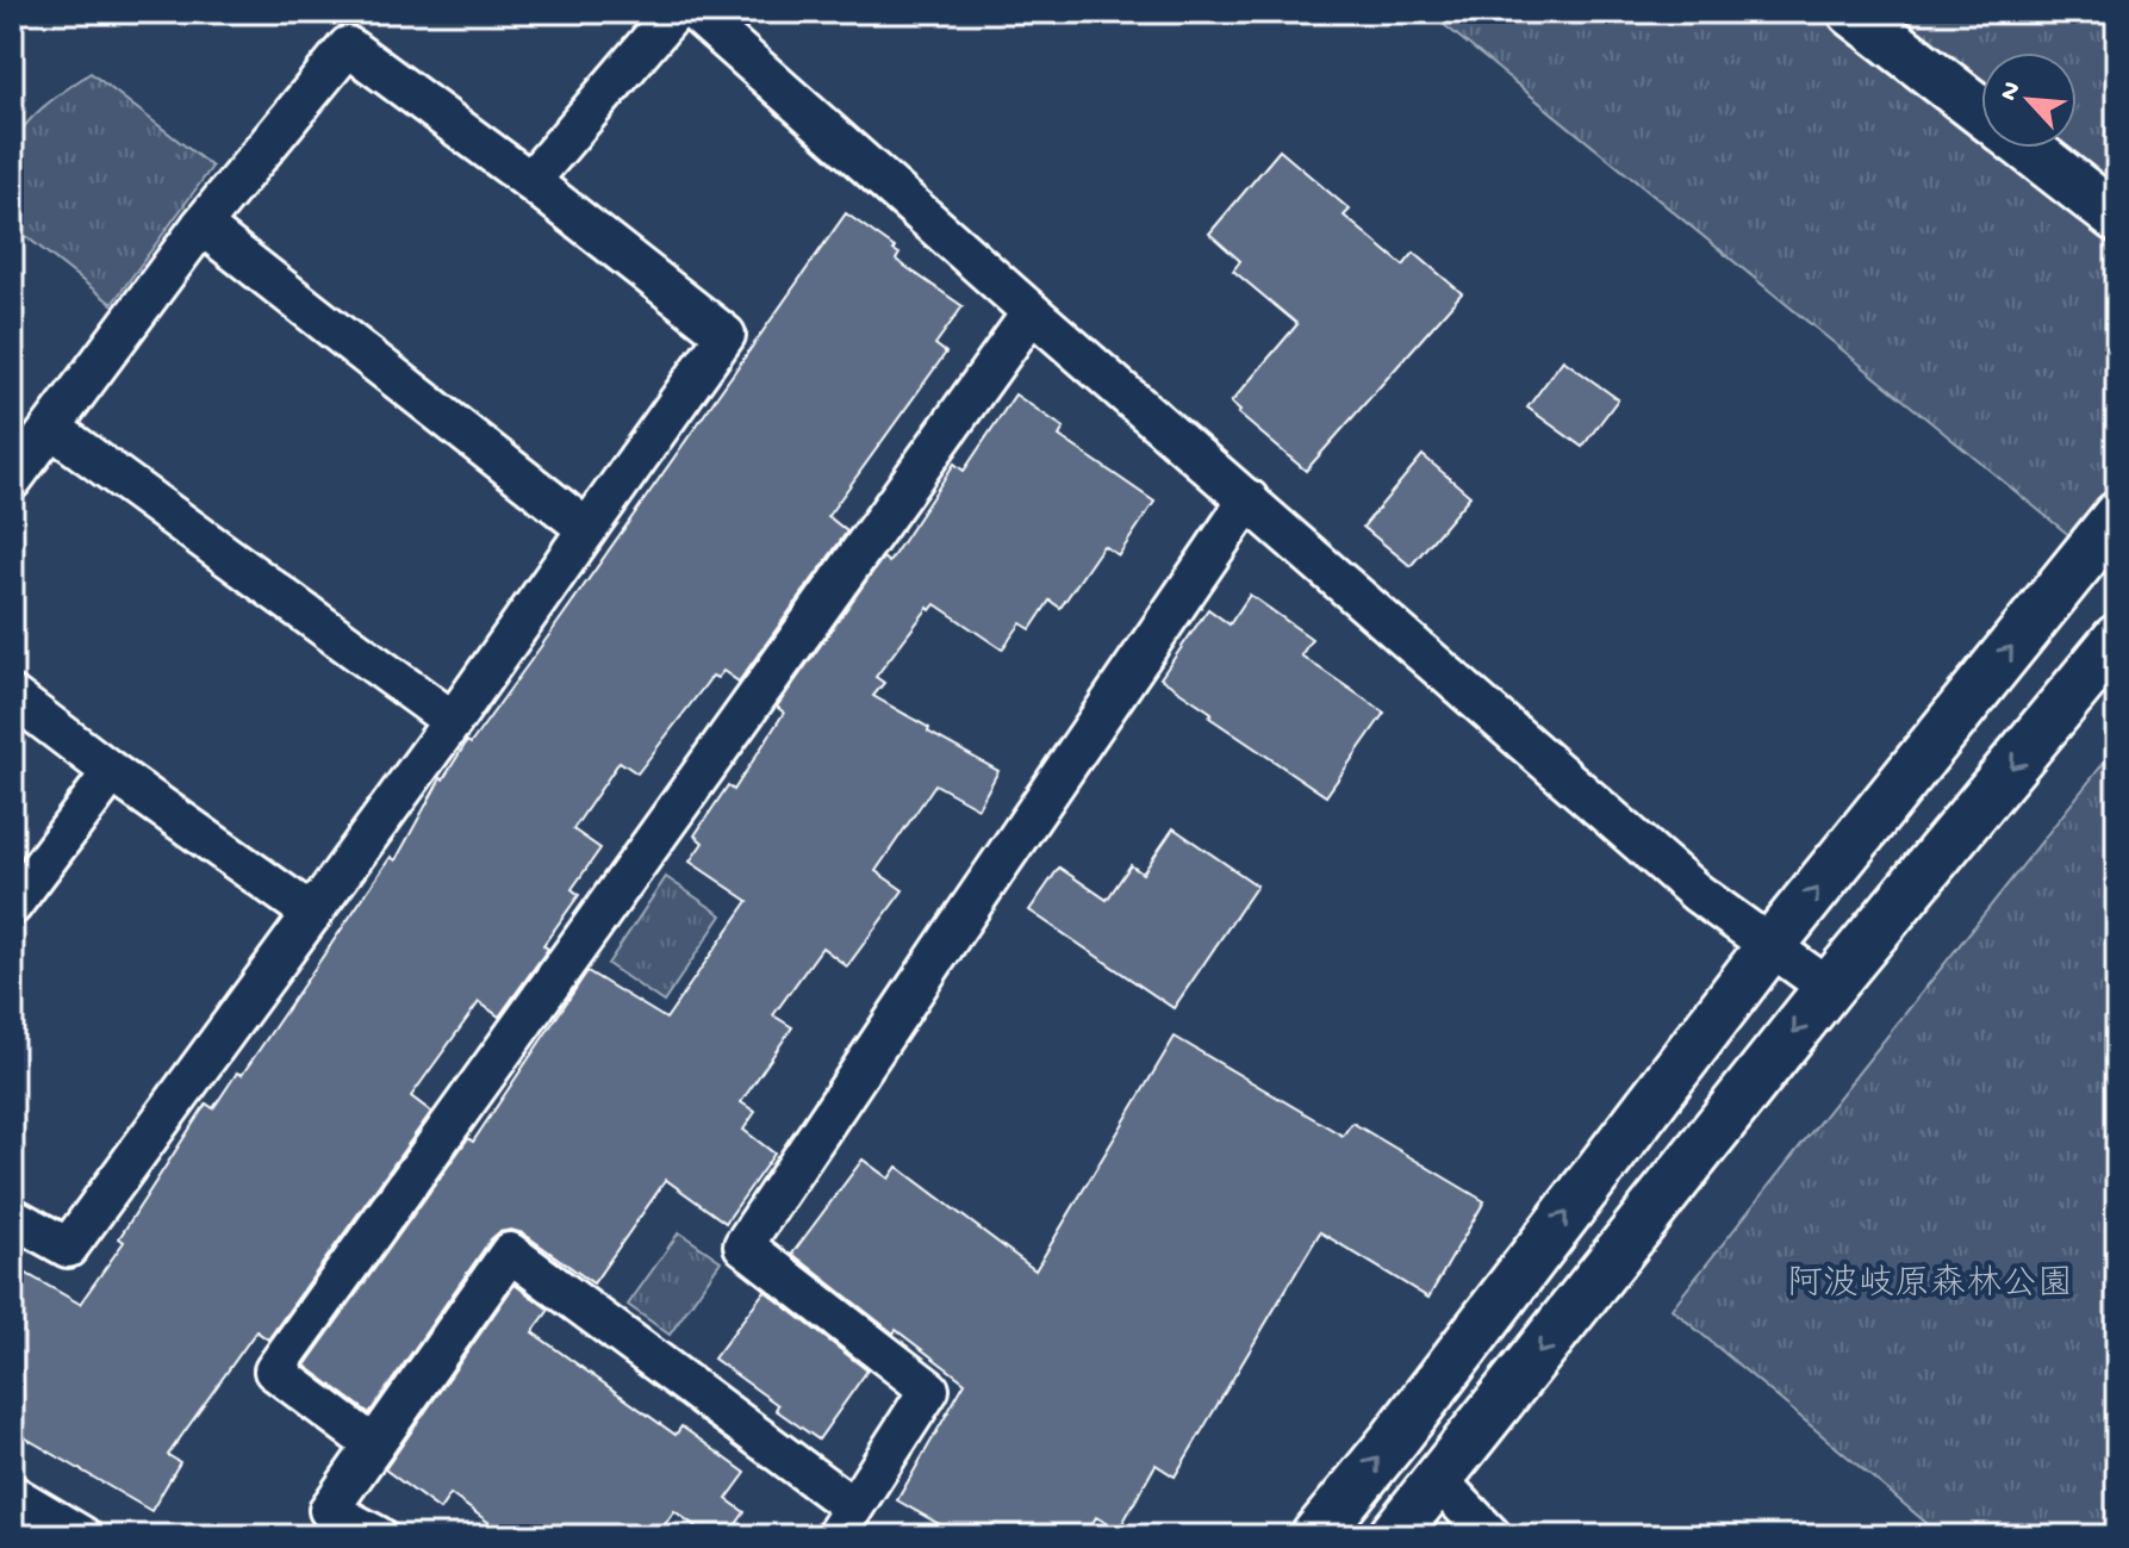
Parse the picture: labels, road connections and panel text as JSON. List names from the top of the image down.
{
  "parks": ["阿波岐原森林公園"],
  "north": "top left"
}
